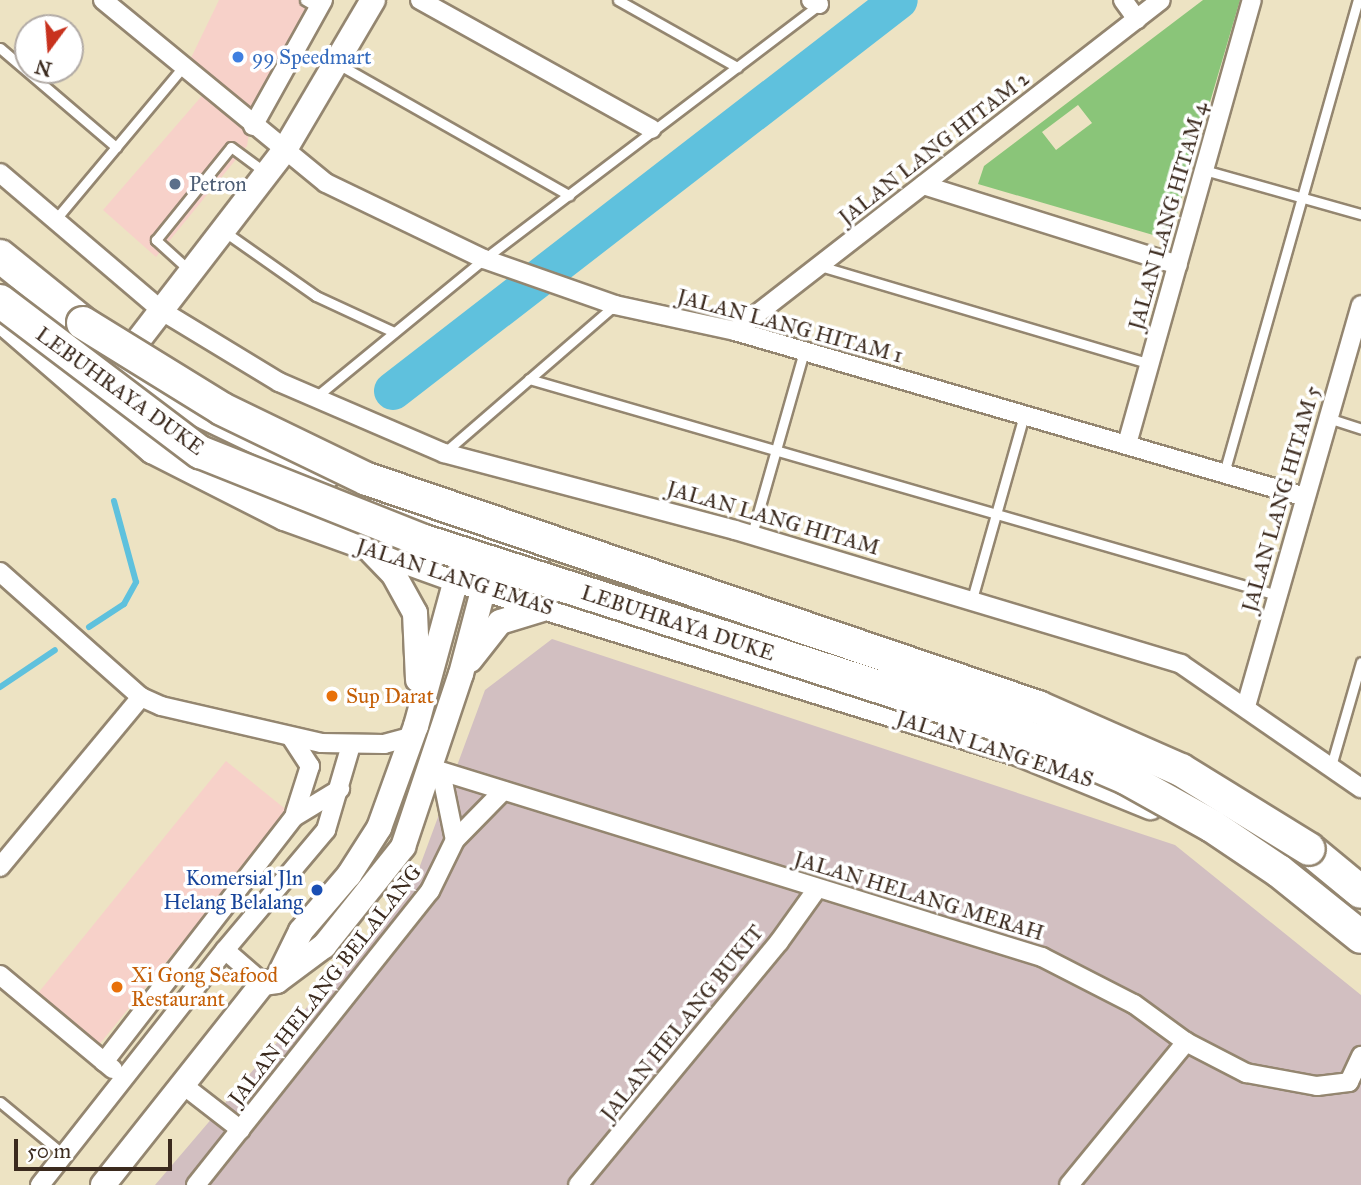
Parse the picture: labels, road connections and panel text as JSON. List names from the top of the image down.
{
  "streets": {
    "highway": ["LEBUHRAYA DUKE"],
    "main road": ["JALAN LANG EMAS"],
    "street": [
      "JALAN LANG HITAM 2",
      "JALAN LANG HITAM 4",
      "JALAN LANG HITAM 1",
      "JALAN LANG HITAM 5",
      "JALAN LANG HITAM",
      "JALAN HELANG MERAH",
      "JALAN HELANG BELALANG",
      "JALAN HELANG BUKIT"
    ]
  },
  "crossings": [
    ["JALAN LANG HITAM 2", "JALAN LANG HITAM 1"],
    ["JALAN LANG HITAM 4", "JALAN LANG HITAM 1"],
    ["JALAN LANG HITAM 1", "JALAN LANG HITAM 5"],
    ["JALAN LANG HITAM 5", "JALAN LANG HITAM"],
    ["JALAN HELANG MERAH", "JALAN HELANG BELALANG"],
    ["JALAN HELANG MERAH", "JALAN HELANG BUKIT"]
  ],
  "places": [
    "99 Speedmart",
    "Petron",
    "Sup Darat",
    "Komersial Jln Helang Belalang",
    "Xi Gong Seafood Restaurant"
  ],
  "scale_bar": "50 m",
  "north": "bottom"
}
